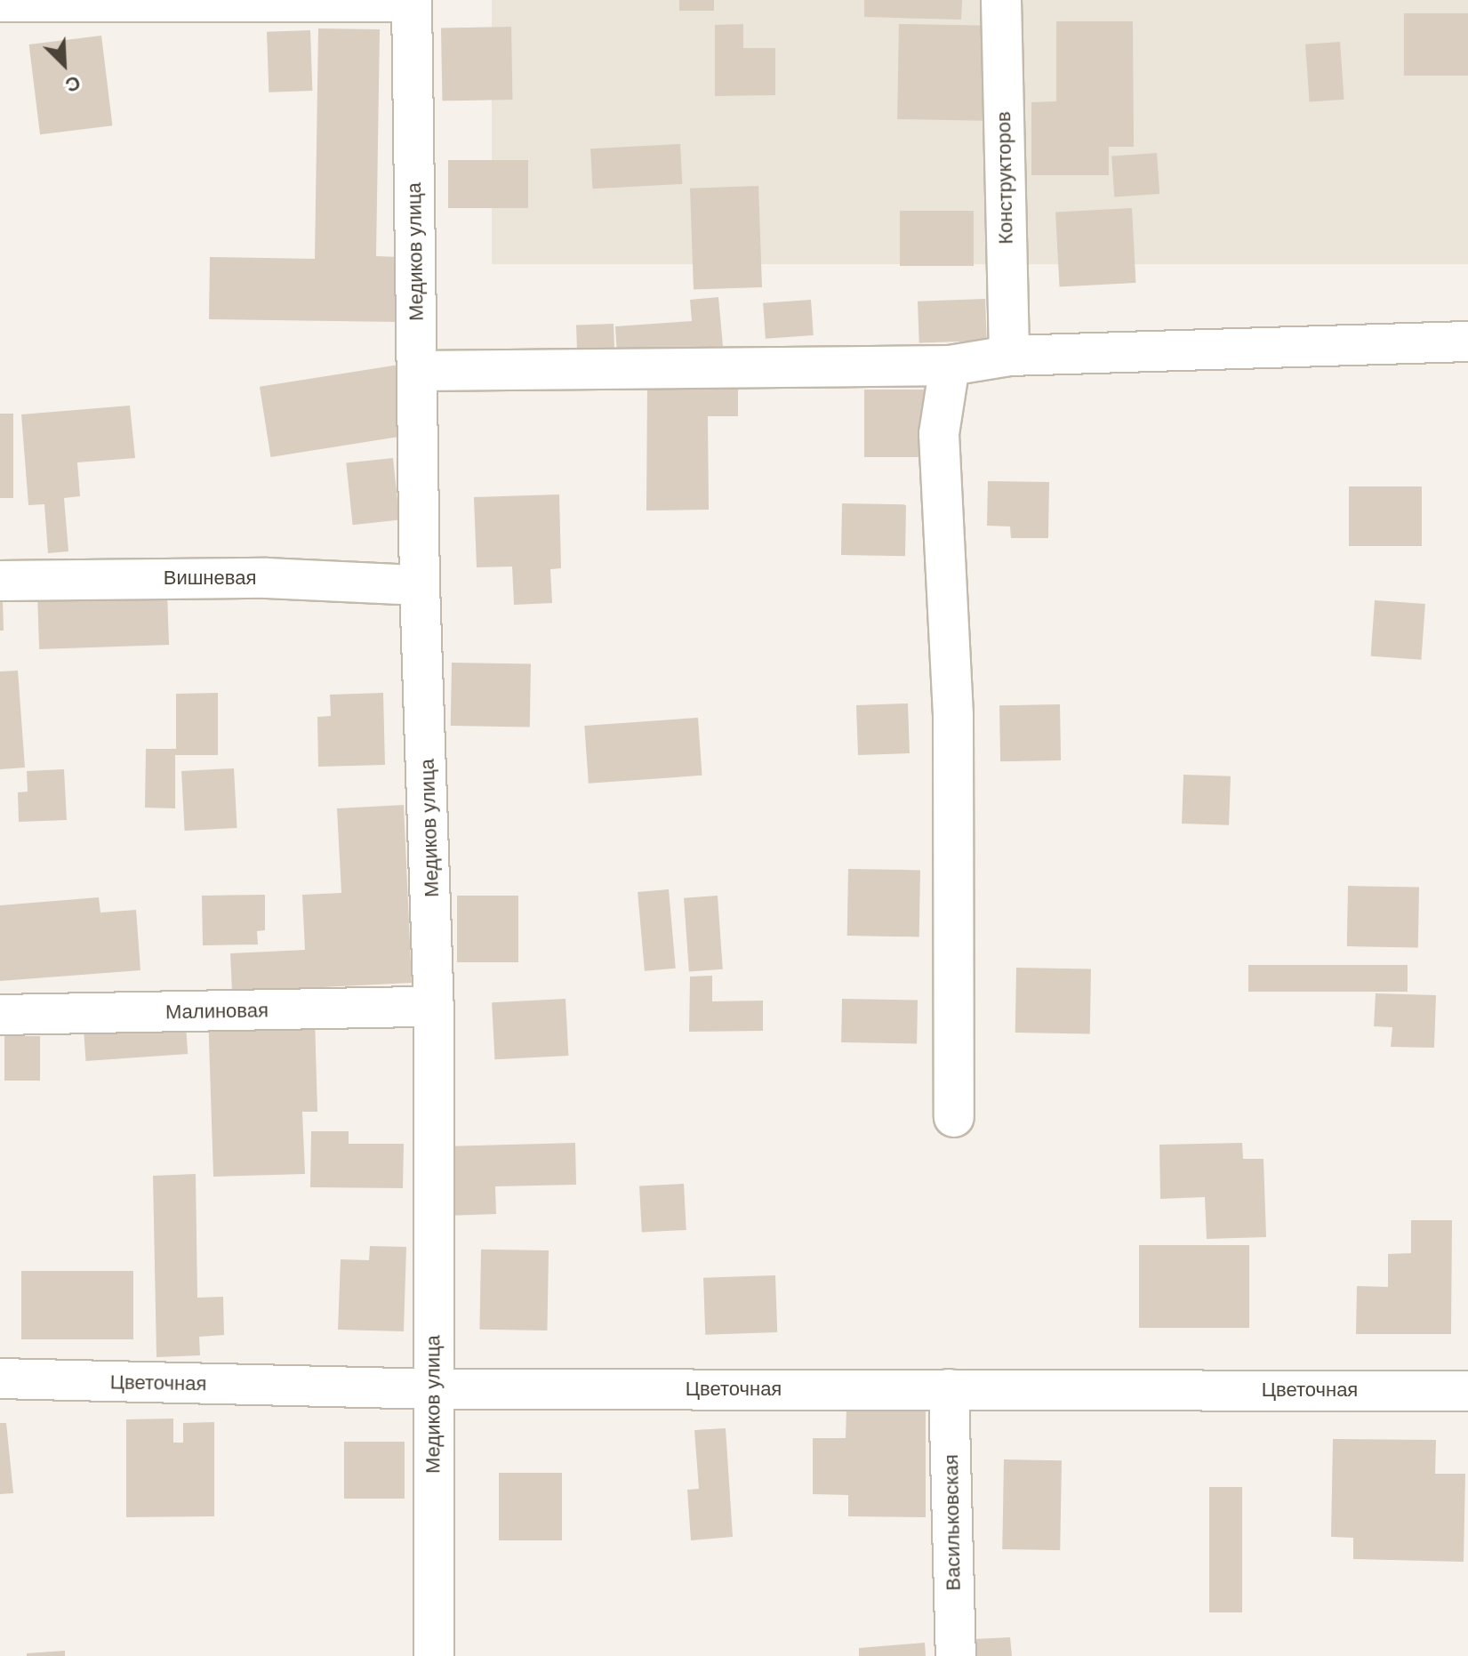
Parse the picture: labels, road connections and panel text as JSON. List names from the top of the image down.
{
  "streets": {
    "street": [
      "Конструкторов",
      "Медиков улица",
      "Вишневая",
      "Малиновая",
      "Цветочная",
      "Васильковская"
    ]
  },
  "crossings": [
    ["Медиков улица", "Вишневая"],
    ["Медиков улица", "Малиновая"],
    ["Медиков улица", "Цветочная"],
    ["Цветочная", "Васильковская"]
  ],
  "north": "bottom right"
}
